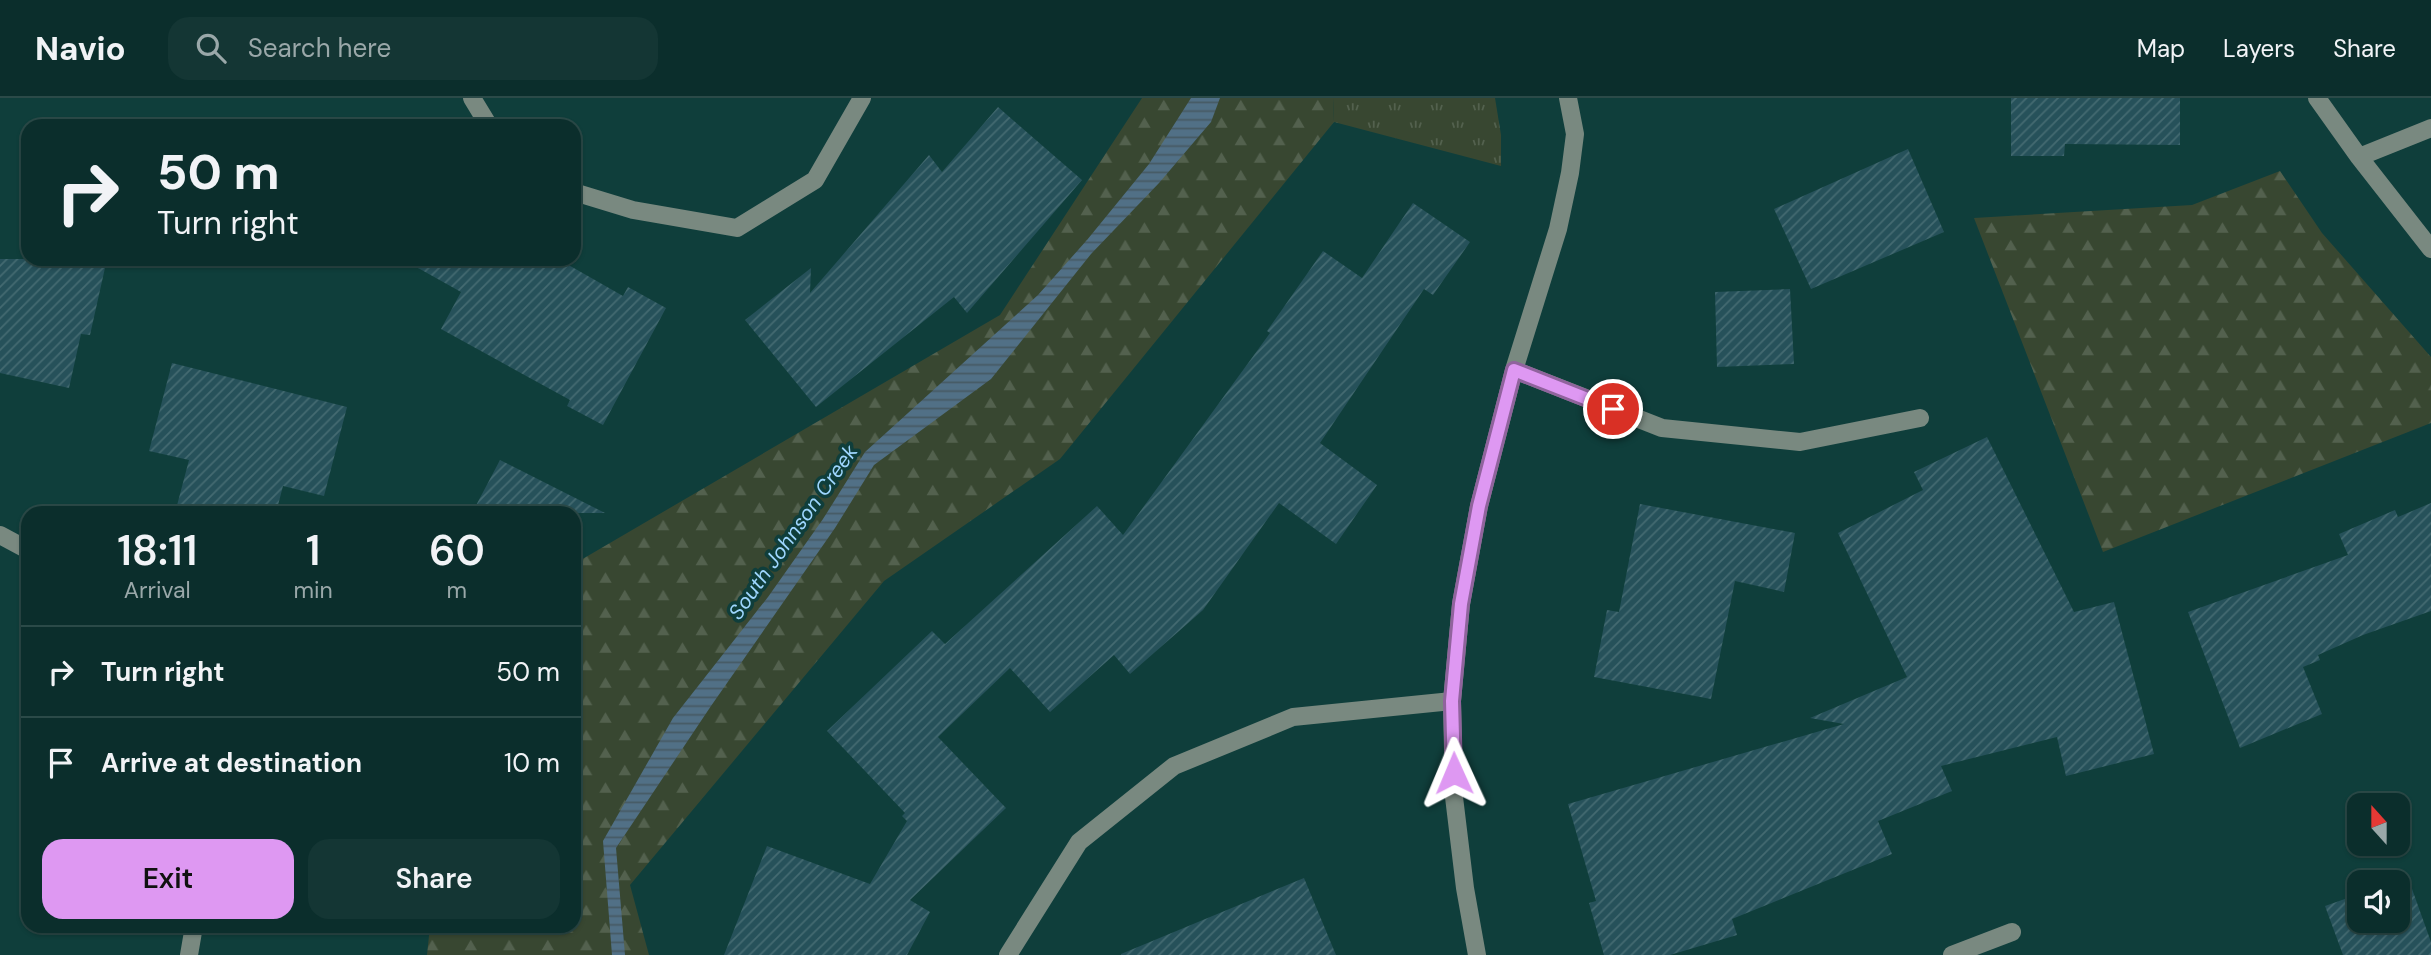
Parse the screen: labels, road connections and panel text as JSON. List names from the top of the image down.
{
  "water": ["South Johnson Creek"],
  "north": "top",
  "page": {
    "header": "Navio",
    "search": "Search here",
    "nav": ["Map", "Layers", "Share"],
    "turn": ["50 m", "Turn right"],
    "eta": [
      "18:11",
      "Arrival",
      "1",
      "min",
      "60",
      "m"
    ],
    "list": [
      {
        "name": "Turn right",
        "value": "50 m"
      },
      {
        "name": "Arrive at destination",
        "value": "10 m"
      }
    ],
    "buttons": ["Exit", "Share"]
  }
}
